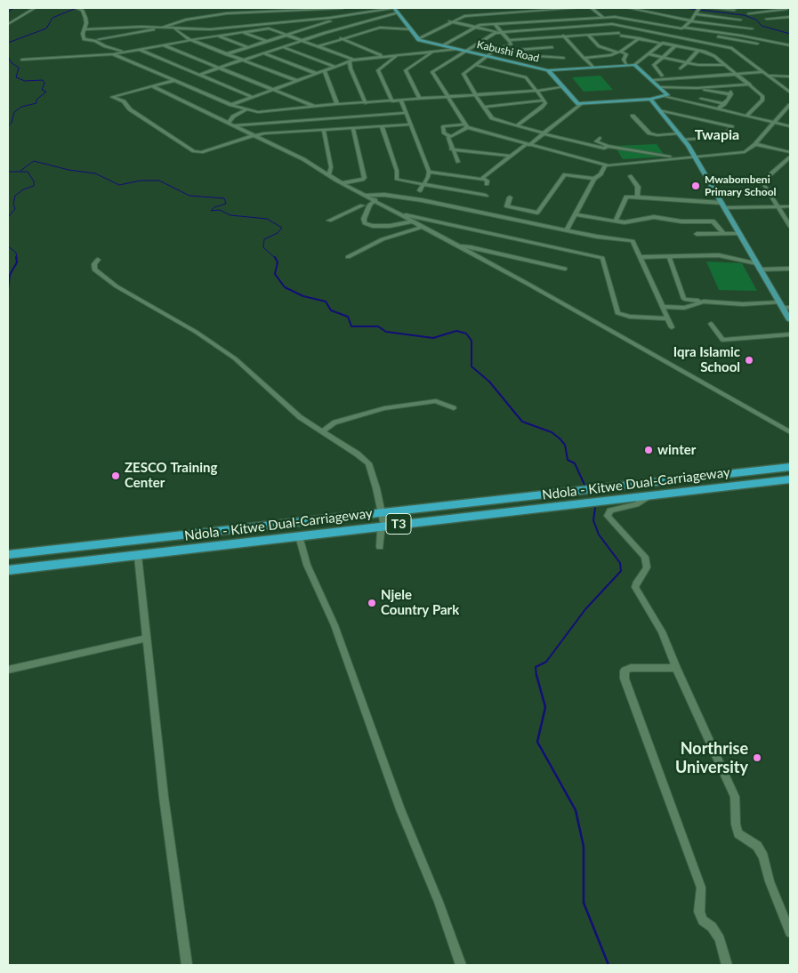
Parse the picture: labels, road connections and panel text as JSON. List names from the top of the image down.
{
  "streets": {
    "highway": ["Ndola - Kitwe Dual-Carriageway", "T3"],
    "main road": ["Kabushi Road"]
  },
  "districts": ["Twapia"],
  "places": [
    "Mwabombeni Primary School",
    "Iqra Islamic School",
    "winter",
    "ZESCO Training Center",
    "Njele Country Park",
    "Northrise University"
  ]
}
